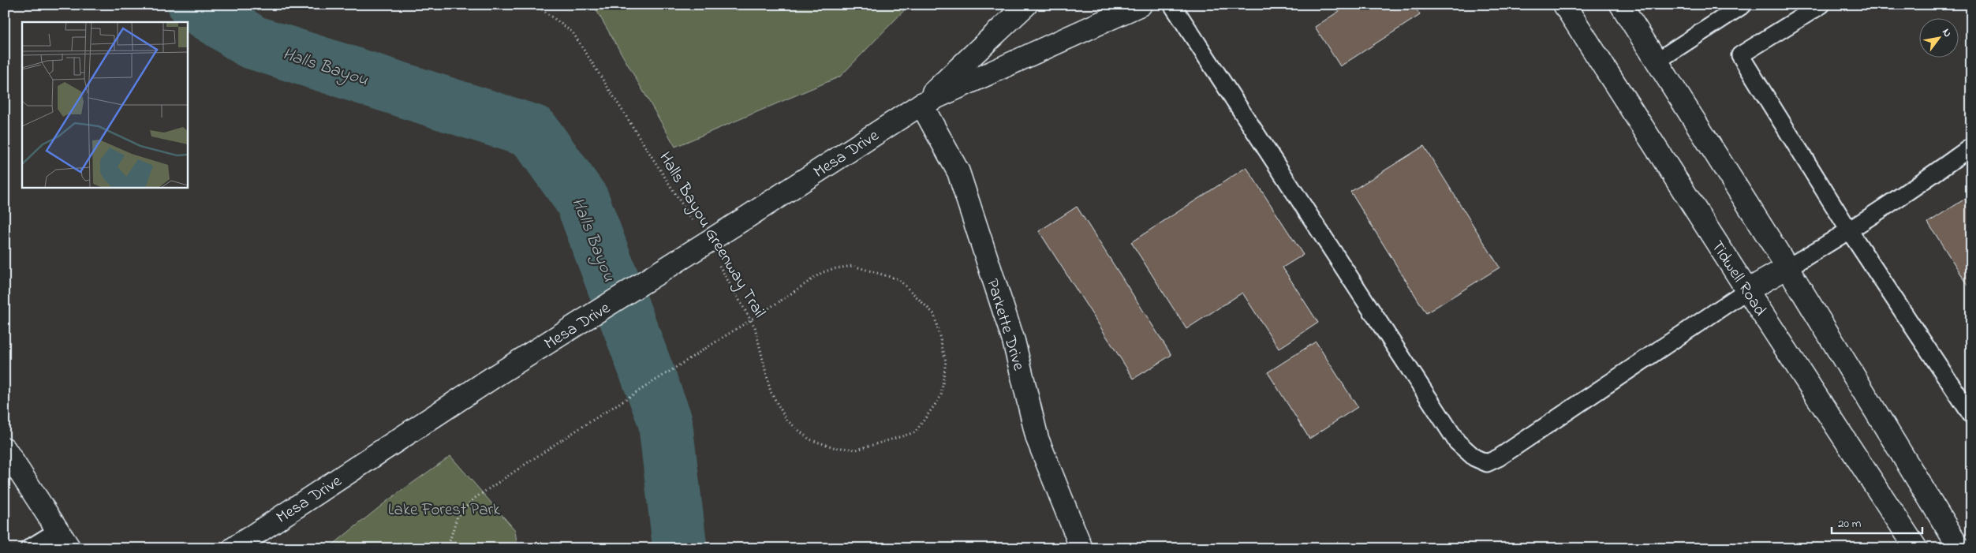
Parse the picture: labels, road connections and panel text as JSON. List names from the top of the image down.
{
  "streets": {
    "main road": ["Mesa Drive", "Tidwell Road", "Parkette Drive"],
    "path": ["Halls Bayou Greenway Trail"]
  },
  "crossings": [
    ["Mesa Drive", "Parkette Drive"]
  ],
  "water": ["Halls Bayou"],
  "parks": ["Lake Forest Park"],
  "scale_bar": "20 m",
  "north": "top right"
}
